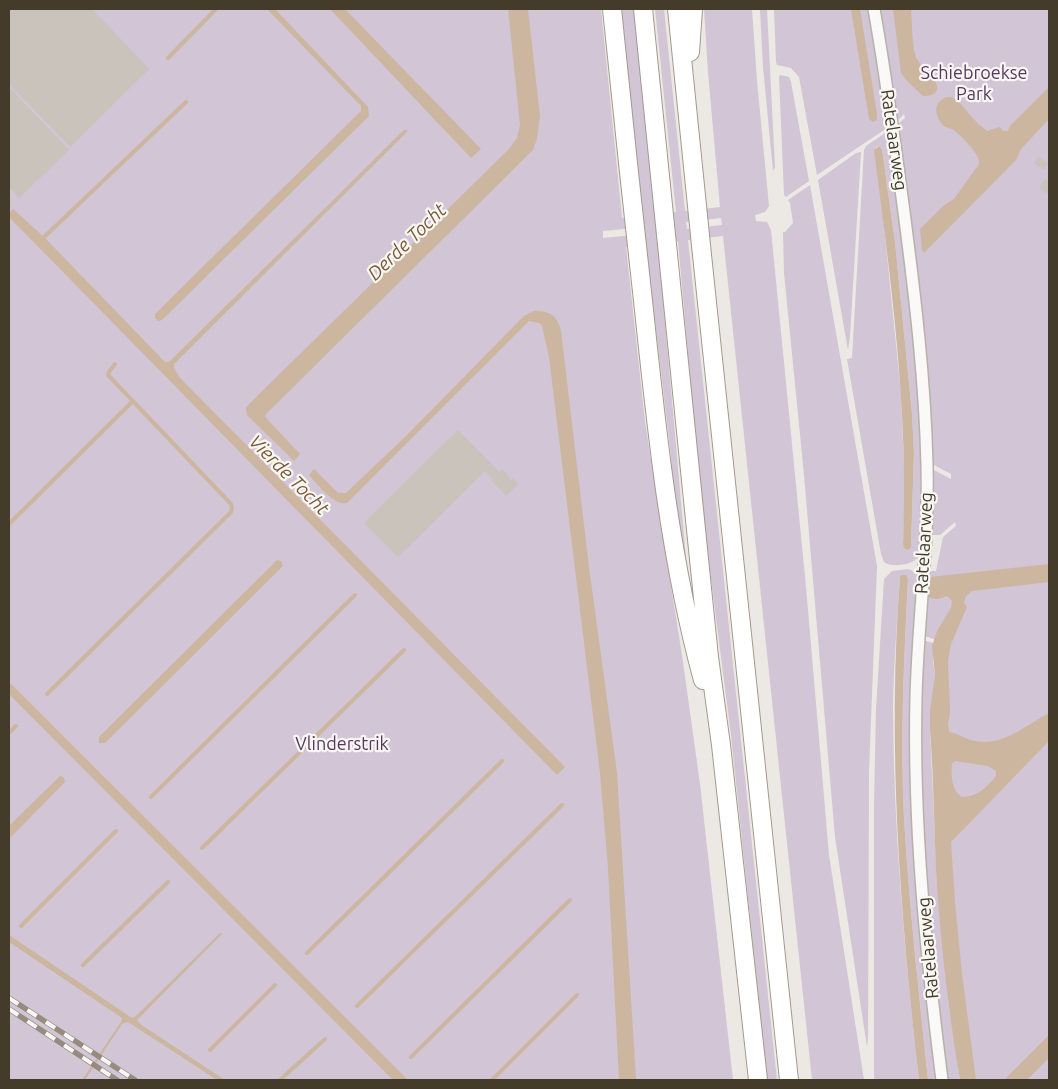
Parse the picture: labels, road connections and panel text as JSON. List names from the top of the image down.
{
  "streets": {
    "street": ["Ratelaarweg"]
  },
  "water": ["Derde Tocht", "Vierde Tocht"],
  "parks": ["Schiebroekse Park", "Vlinderstrik"]
}
